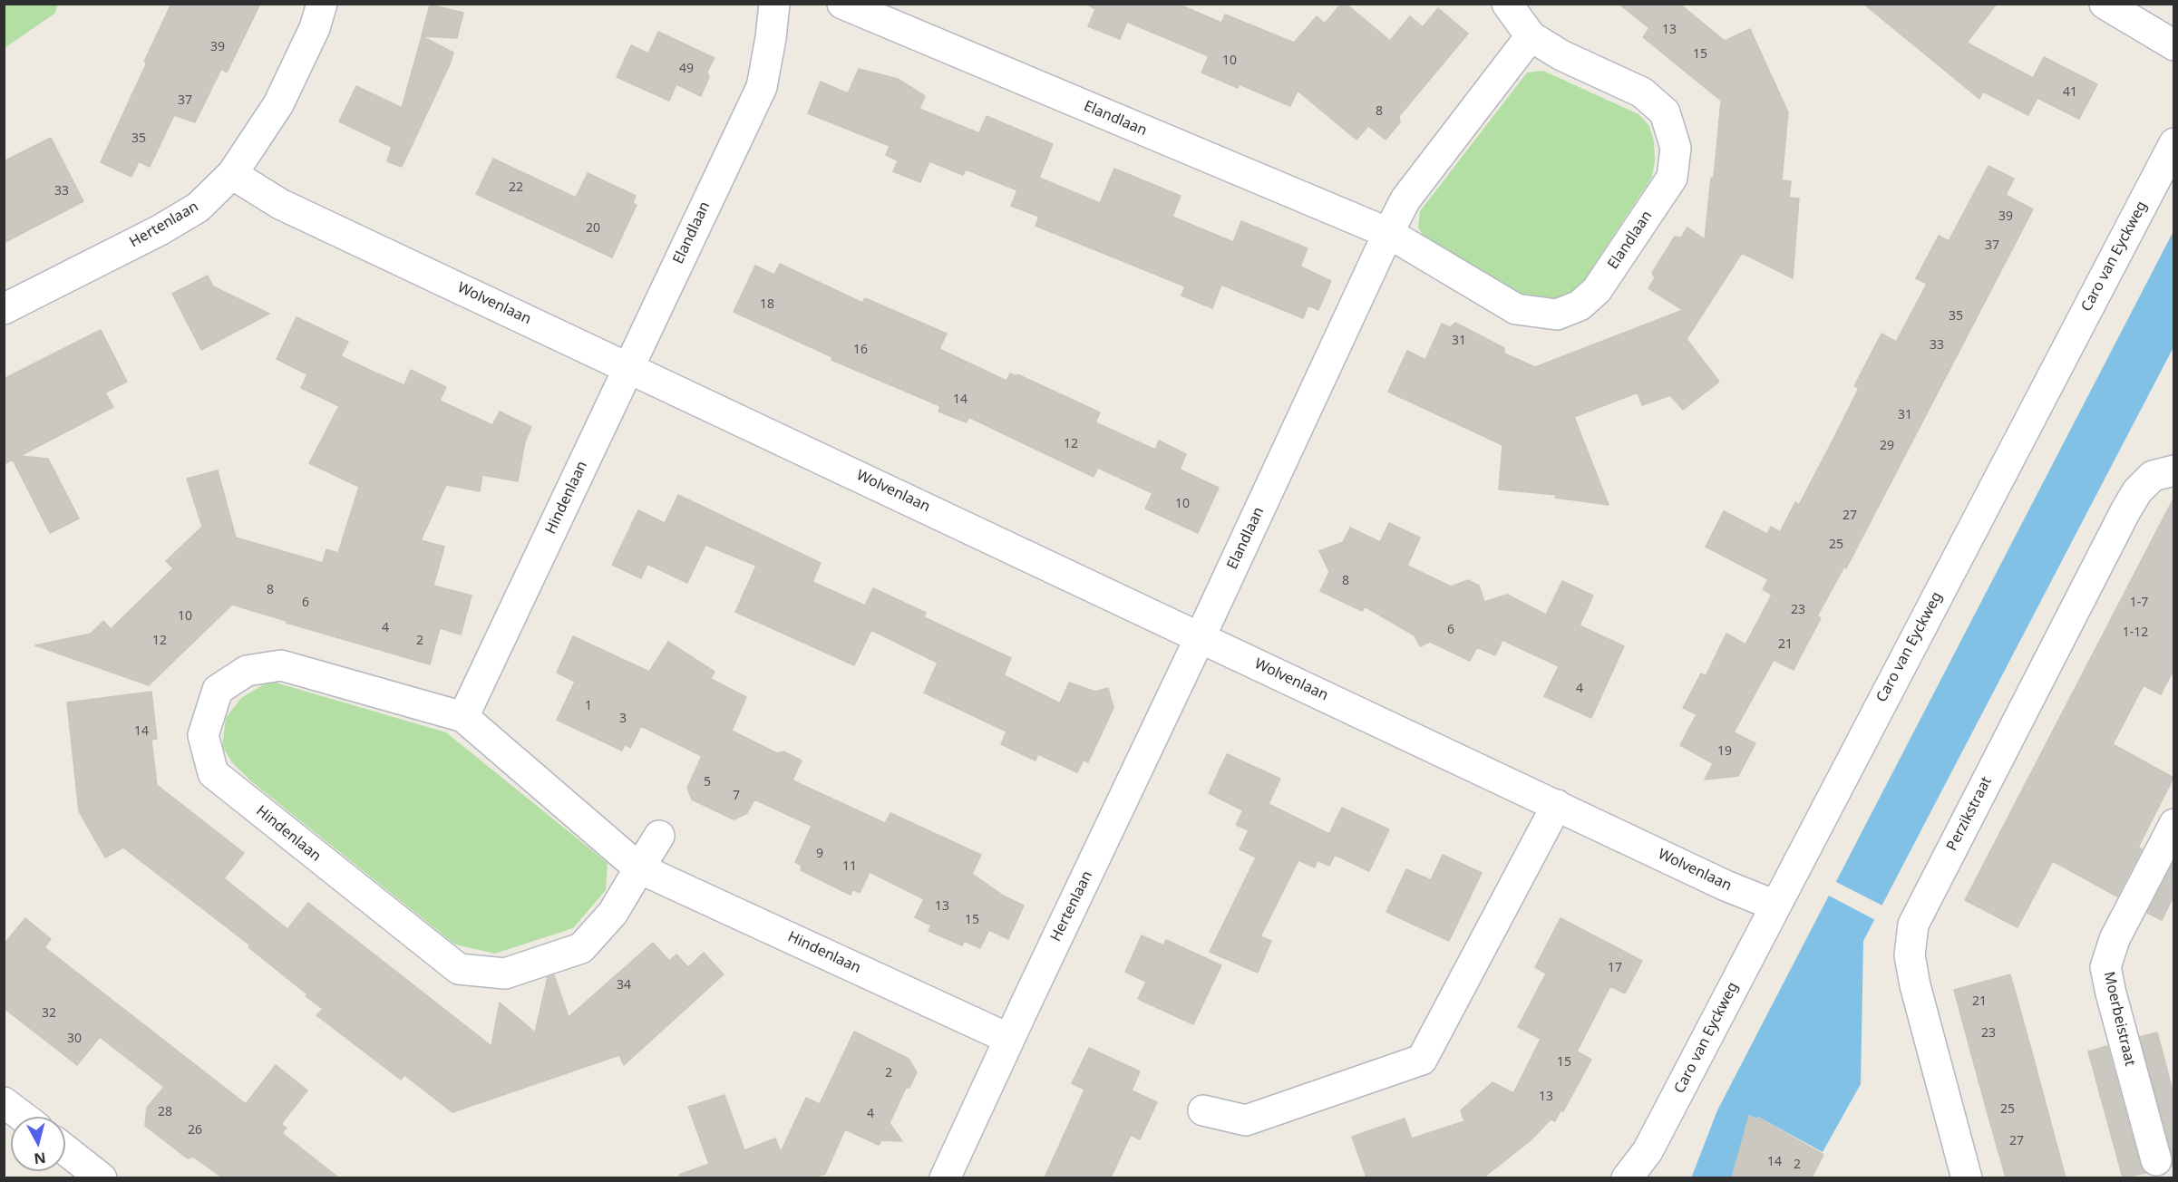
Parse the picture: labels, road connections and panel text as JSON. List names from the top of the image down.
{
  "streets": {
    "street": [
      "Elandlaan",
      "Hertenlaan",
      "Caro van Eyckweg",
      "Wolvenlaan",
      "Hindenlaan",
      "Perzikstraat",
      "Moerbeistraat"
    ]
  },
  "crossings": [
    ["Elandlaan", "Hertenlaan"],
    ["Elandlaan", "Wolvenlaan"],
    ["Elandlaan", "Hindenlaan"],
    ["Hertenlaan", "Wolvenlaan"],
    ["Hertenlaan", "Hindenlaan"],
    ["Caro van Eyckweg", "Wolvenlaan"],
    ["Wolvenlaan", "Hindenlaan"]
  ],
  "house_numbers": [
    "13",
    "39",
    "15",
    "10",
    "49",
    "41",
    "37",
    "8",
    "35",
    "22",
    "33",
    "39",
    "20",
    "37",
    "18",
    "35",
    "31",
    "33",
    "16",
    "14",
    "31",
    "12",
    "29",
    "10",
    "27",
    "25",
    "8",
    "8",
    "6",
    "1-7",
    "23",
    "10",
    "4",
    "6",
    "1-12",
    "12",
    "2",
    "21",
    "4",
    "1",
    "3",
    "14",
    "19",
    "5",
    "7",
    "9",
    "11",
    "13",
    "15",
    "17",
    "34",
    "21",
    "32",
    "23",
    "30",
    "15",
    "2",
    "13",
    "25",
    "28",
    "4",
    "26",
    "27",
    "14",
    "2"
  ],
  "north": "bottom"
}
